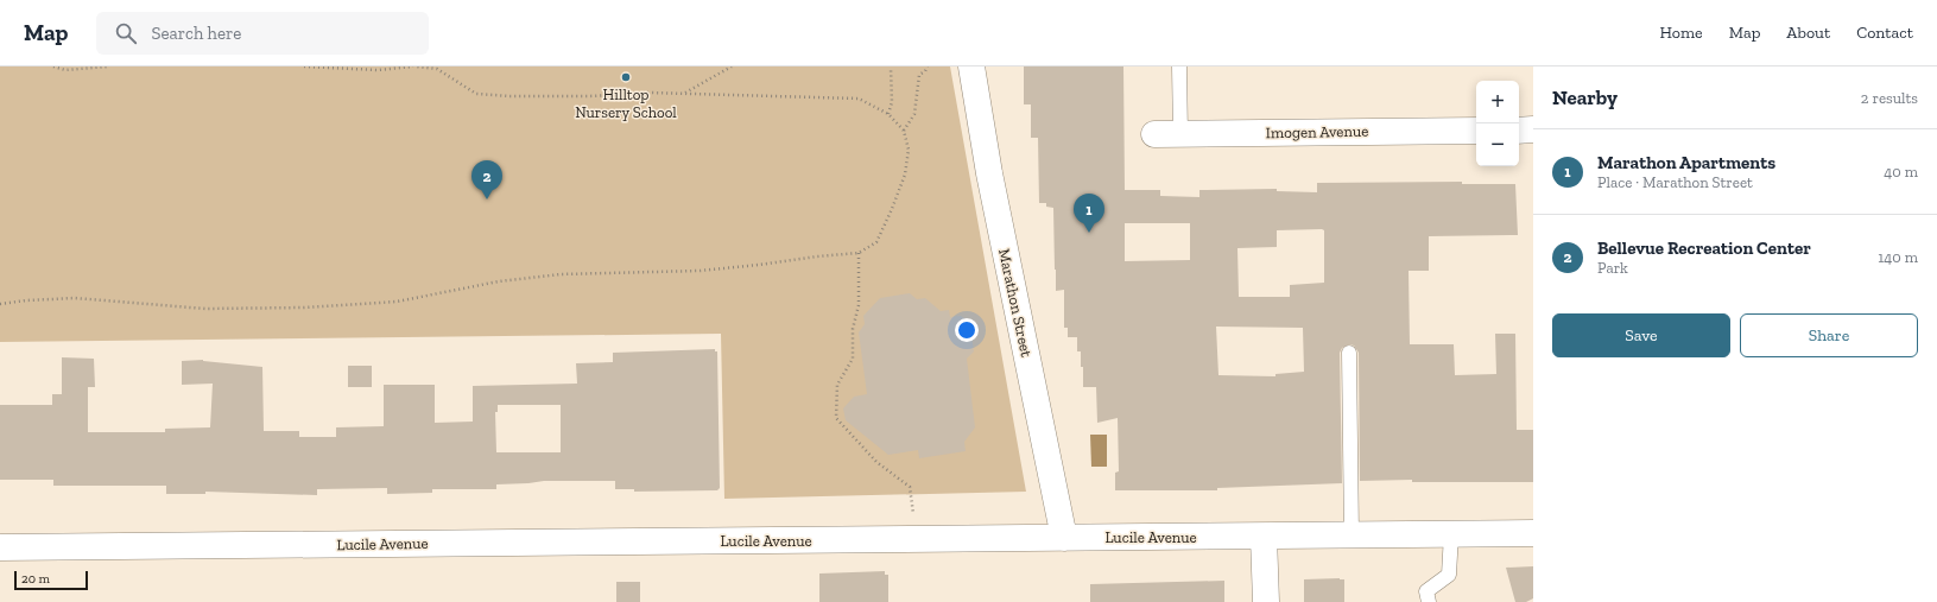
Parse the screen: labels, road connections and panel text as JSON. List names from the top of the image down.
{
  "streets": {
    "street": ["Imogen Avenue", "Marathon Street", "Lucile Avenue"]
  },
  "crossings": [
    ["Marathon Street", "Lucile Avenue"]
  ],
  "places": ["Hilltop Nursery School"],
  "scale_bar": "20 m",
  "page": {
    "header": "Map",
    "search": "Search here",
    "nav": [
      "Home",
      "Map",
      "About",
      "Contact"
    ],
    "heading": ["Nearby", "2 results"],
    "map_buttons": ["+", "−"],
    "list": [
      {
        "mark": "1",
        "name": "Marathon Apartments",
        "note": "Place · Marathon Street",
        "value": "40 m"
      },
      {
        "mark": "2",
        "name": "Bellevue Recreation Center",
        "note": "Park",
        "value": "140 m"
      }
    ],
    "pins": ["2", "1"],
    "buttons": ["Save", "Share"],
    "scale": "20 m"
  }
}
